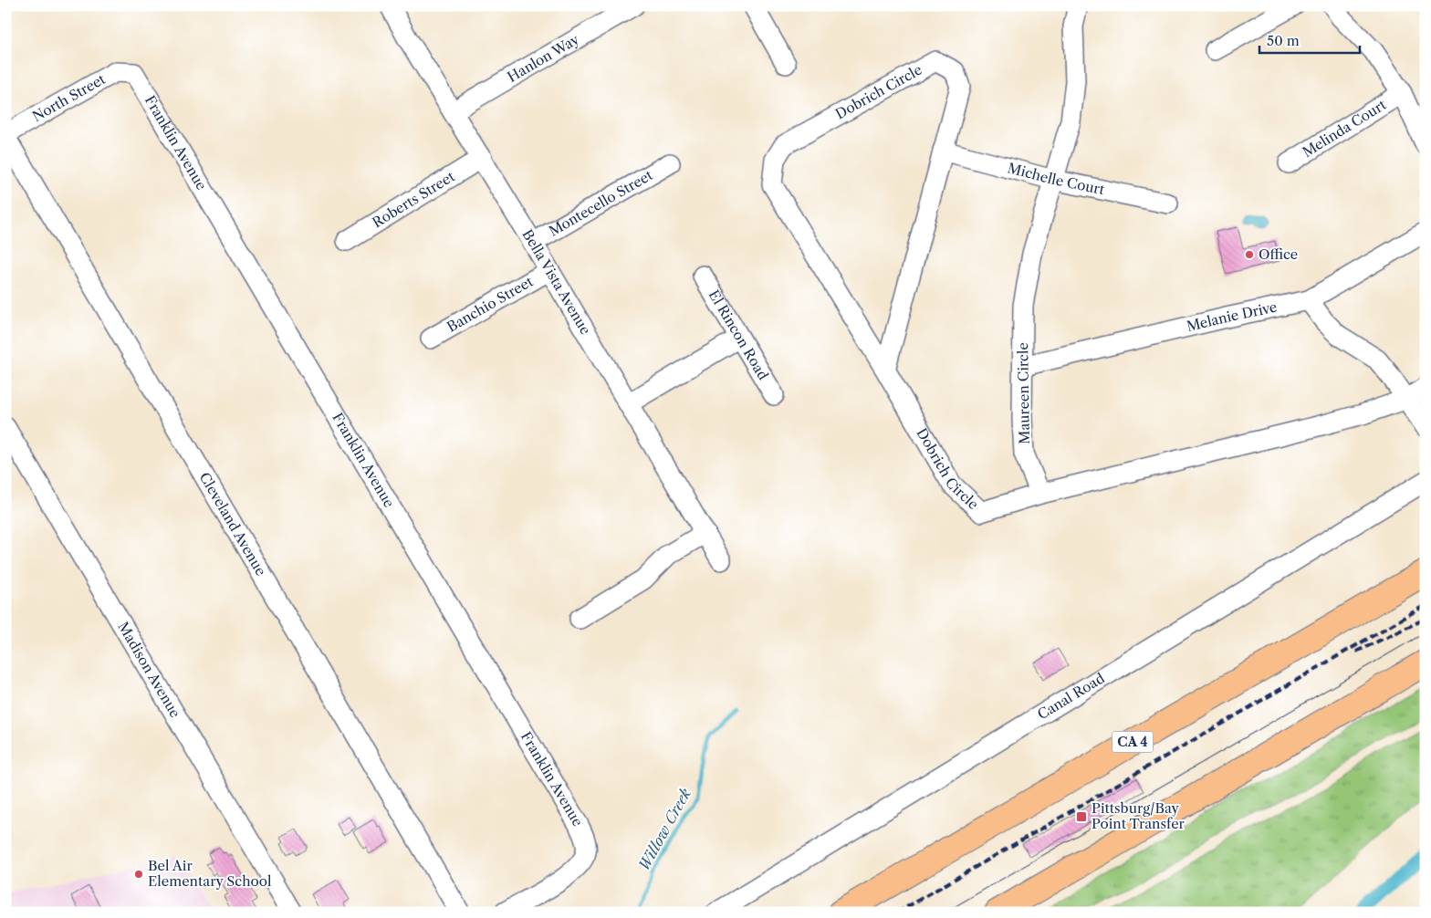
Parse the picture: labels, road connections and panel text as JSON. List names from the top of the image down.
{
  "streets": {
    "highway": ["CA 4"],
    "street": [
      "Hanlon Way",
      "Dobrich Circle",
      "North Street",
      "Melinda Court",
      "Franklin Avenue",
      "Michelle Court",
      "Roberts Street",
      "Montecello Street",
      "Bella Vista Avenue",
      "Banchio Street",
      "Melanie Drive",
      "El Rincon Road",
      "Maureen Circle",
      "Cleveland Avenue",
      "Madison Avenue",
      "Canal Road"
    ]
  },
  "crossings": [
    ["Hanlon Way", "Bella Vista Avenue"],
    ["Dobrich Circle", "Michelle Court"],
    ["Dobrich Circle", "Maureen Circle"],
    ["North Street", "Franklin Avenue"],
    ["North Street", "Cleveland Avenue"],
    ["Michelle Court", "Maureen Circle"],
    ["Roberts Street", "Bella Vista Avenue"],
    ["Montecello Street", "Bella Vista Avenue"],
    ["Bella Vista Avenue", "Banchio Street"],
    ["Melanie Drive", "Maureen Circle"]
  ],
  "water": ["Willow Creek"],
  "places": {
    "other": ["Office", "Bel Air Elementary School"],
    "transit": ["Pittsburg/Bay Point Transfer"]
  },
  "scale_bar": "50 m"
}
